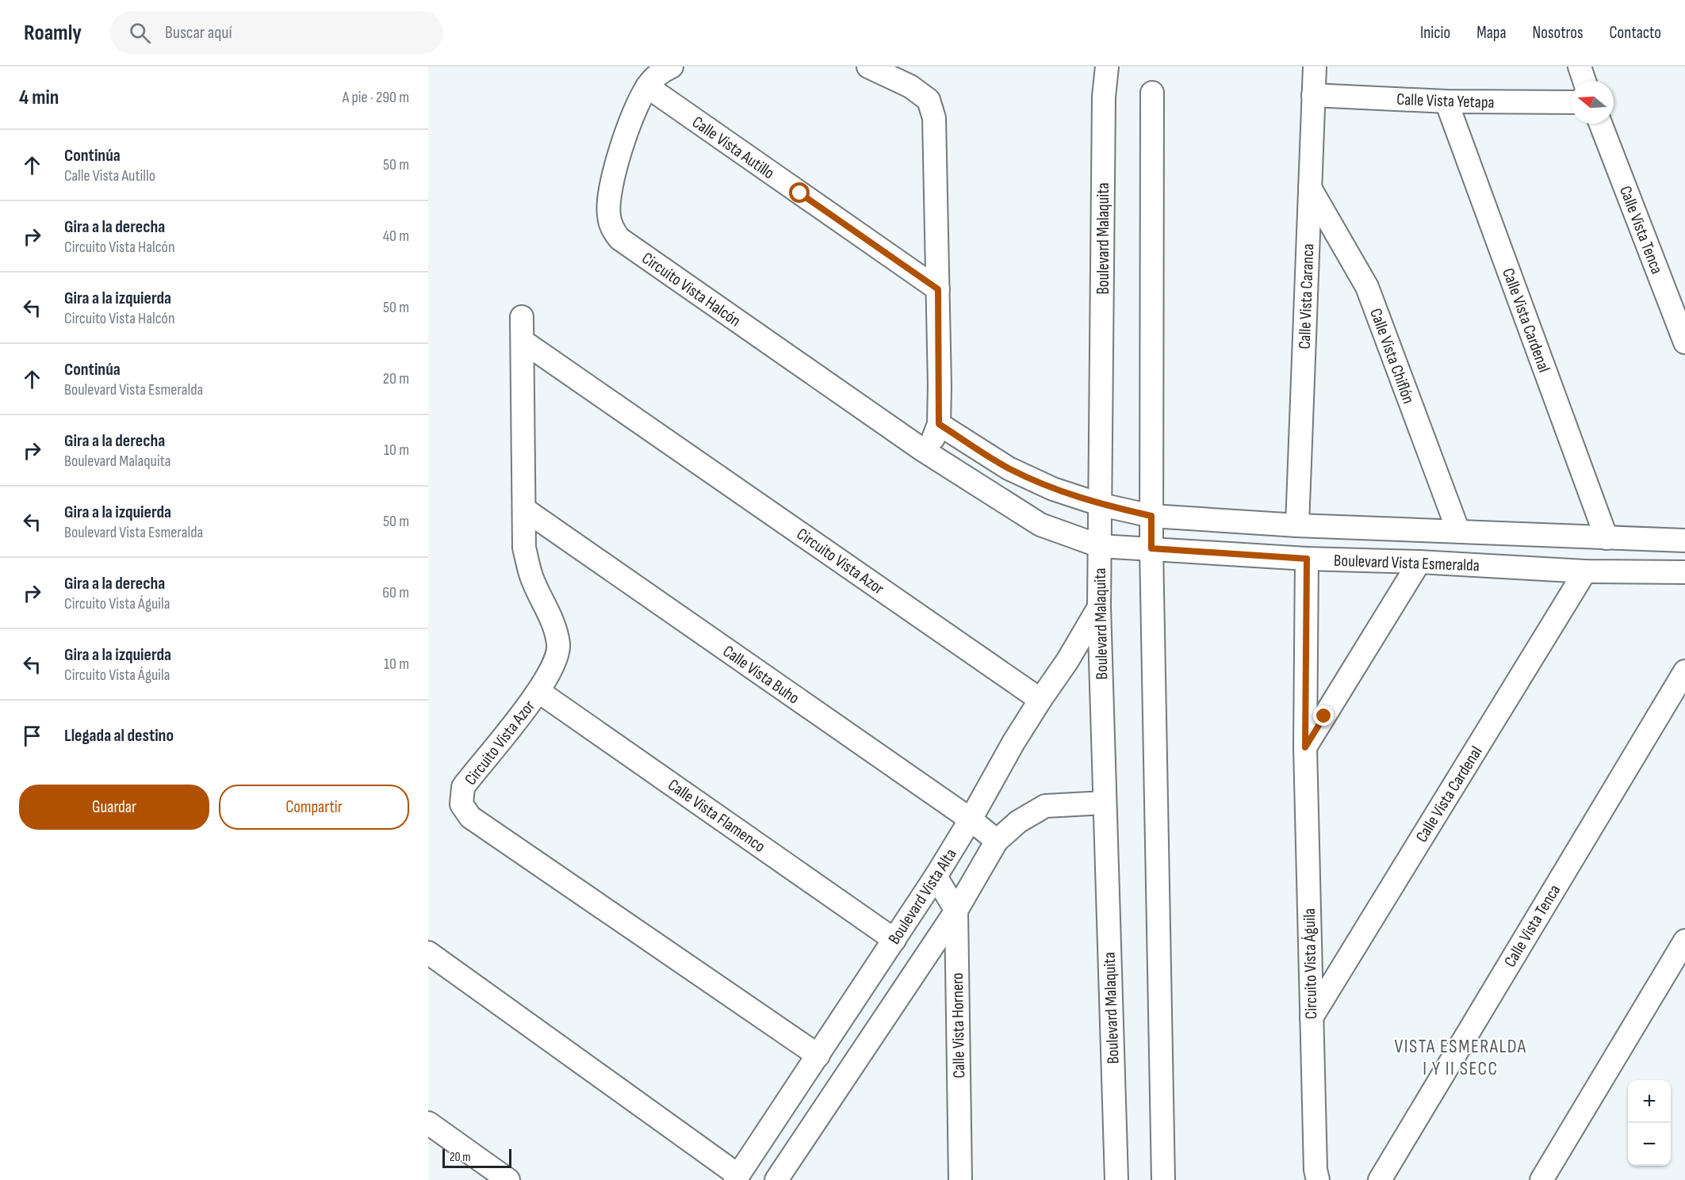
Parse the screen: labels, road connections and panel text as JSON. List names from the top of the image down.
{
  "streets": {
    "street": [
      "Calle Vista Yetapa",
      "Calle Vista Autillo",
      "Calle Vista Tenca",
      "Boulevard Malaquita",
      "Circuito Vista Halcón",
      "Calle Vista Caranca",
      "Calle Vista Cardenal",
      "Calle Vista Chiflón",
      "Circuito Vista Azor",
      "Boulevard Vista Esmeralda",
      "Calle Vista Buho",
      "Calle Vista Flamenco",
      "Boulevard Vista Alta",
      "Circuito Vista Águila",
      "Calle Vista Hornero"
    ]
  },
  "crossings": [
    ["Calle Vista Yetapa", "Calle Vista Caranca"],
    ["Calle Vista Yetapa", "Calle Vista Cardenal"],
    ["Calle Vista Autillo", "Circuito Vista Halcón"],
    ["Boulevard Malaquita", "Circuito Vista Halcón"],
    ["Boulevard Malaquita", "Boulevard Vista Esmeralda"],
    ["Boulevard Malaquita", "Boulevard Vista Alta"],
    ["Circuito Vista Halcón", "Boulevard Vista Esmeralda"],
    ["Calle Vista Caranca", "Calle Vista Chiflón"],
    ["Calle Vista Caranca", "Boulevard Vista Esmeralda"],
    ["Calle Vista Cardenal", "Boulevard Vista Esmeralda"],
    ["Calle Vista Cardenal", "Circuito Vista Águila"],
    ["Calle Vista Chiflón", "Boulevard Vista Esmeralda"],
    ["Circuito Vista Azor", "Calle Vista Buho"],
    ["Circuito Vista Azor", "Calle Vista Flamenco"],
    ["Circuito Vista Azor", "Boulevard Vista Alta"],
    ["Boulevard Vista Esmeralda", "Circuito Vista Águila"],
    ["Calle Vista Buho", "Boulevard Vista Alta"],
    ["Calle Vista Flamenco", "Boulevard Vista Alta"],
    ["Boulevard Vista Alta", "Calle Vista Hornero"]
  ],
  "districts": ["VISTA ESMERALDA I Y II SECC"],
  "scale_bar": "20 m",
  "north": "left",
  "page": {
    "header": "Roamly",
    "search": "Buscar aquí",
    "nav": [
      "Inicio",
      "Mapa",
      "Nosotros",
      "Contacto"
    ],
    "heading": ["4 min", "A pie · 290 m"],
    "list": [
      ["Continúa", "Calle Vista Autillo", "50 m"],
      ["Gira a la derecha", "Circuito Vista Halcón", "40 m"],
      ["Gira a la izquierda", "Circuito Vista Halcón", "50 m"],
      ["Continúa", "Boulevard Vista Esmeralda", "20 m"],
      ["Gira a la derecha", "Boulevard Malaquita", "10 m"],
      ["Gira a la izquierda", "Boulevard Vista Esmeralda", "50 m"],
      ["Gira a la derecha", "Circuito Vista Águila", "60 m"],
      ["Gira a la izquierda", "Circuito Vista Águila", "10 m"],
      "Llegada al destino"
    ],
    "buttons": ["Guardar", "Compartir"],
    "map_buttons": ["+", "−"],
    "scale": "20 m"
  }
}
